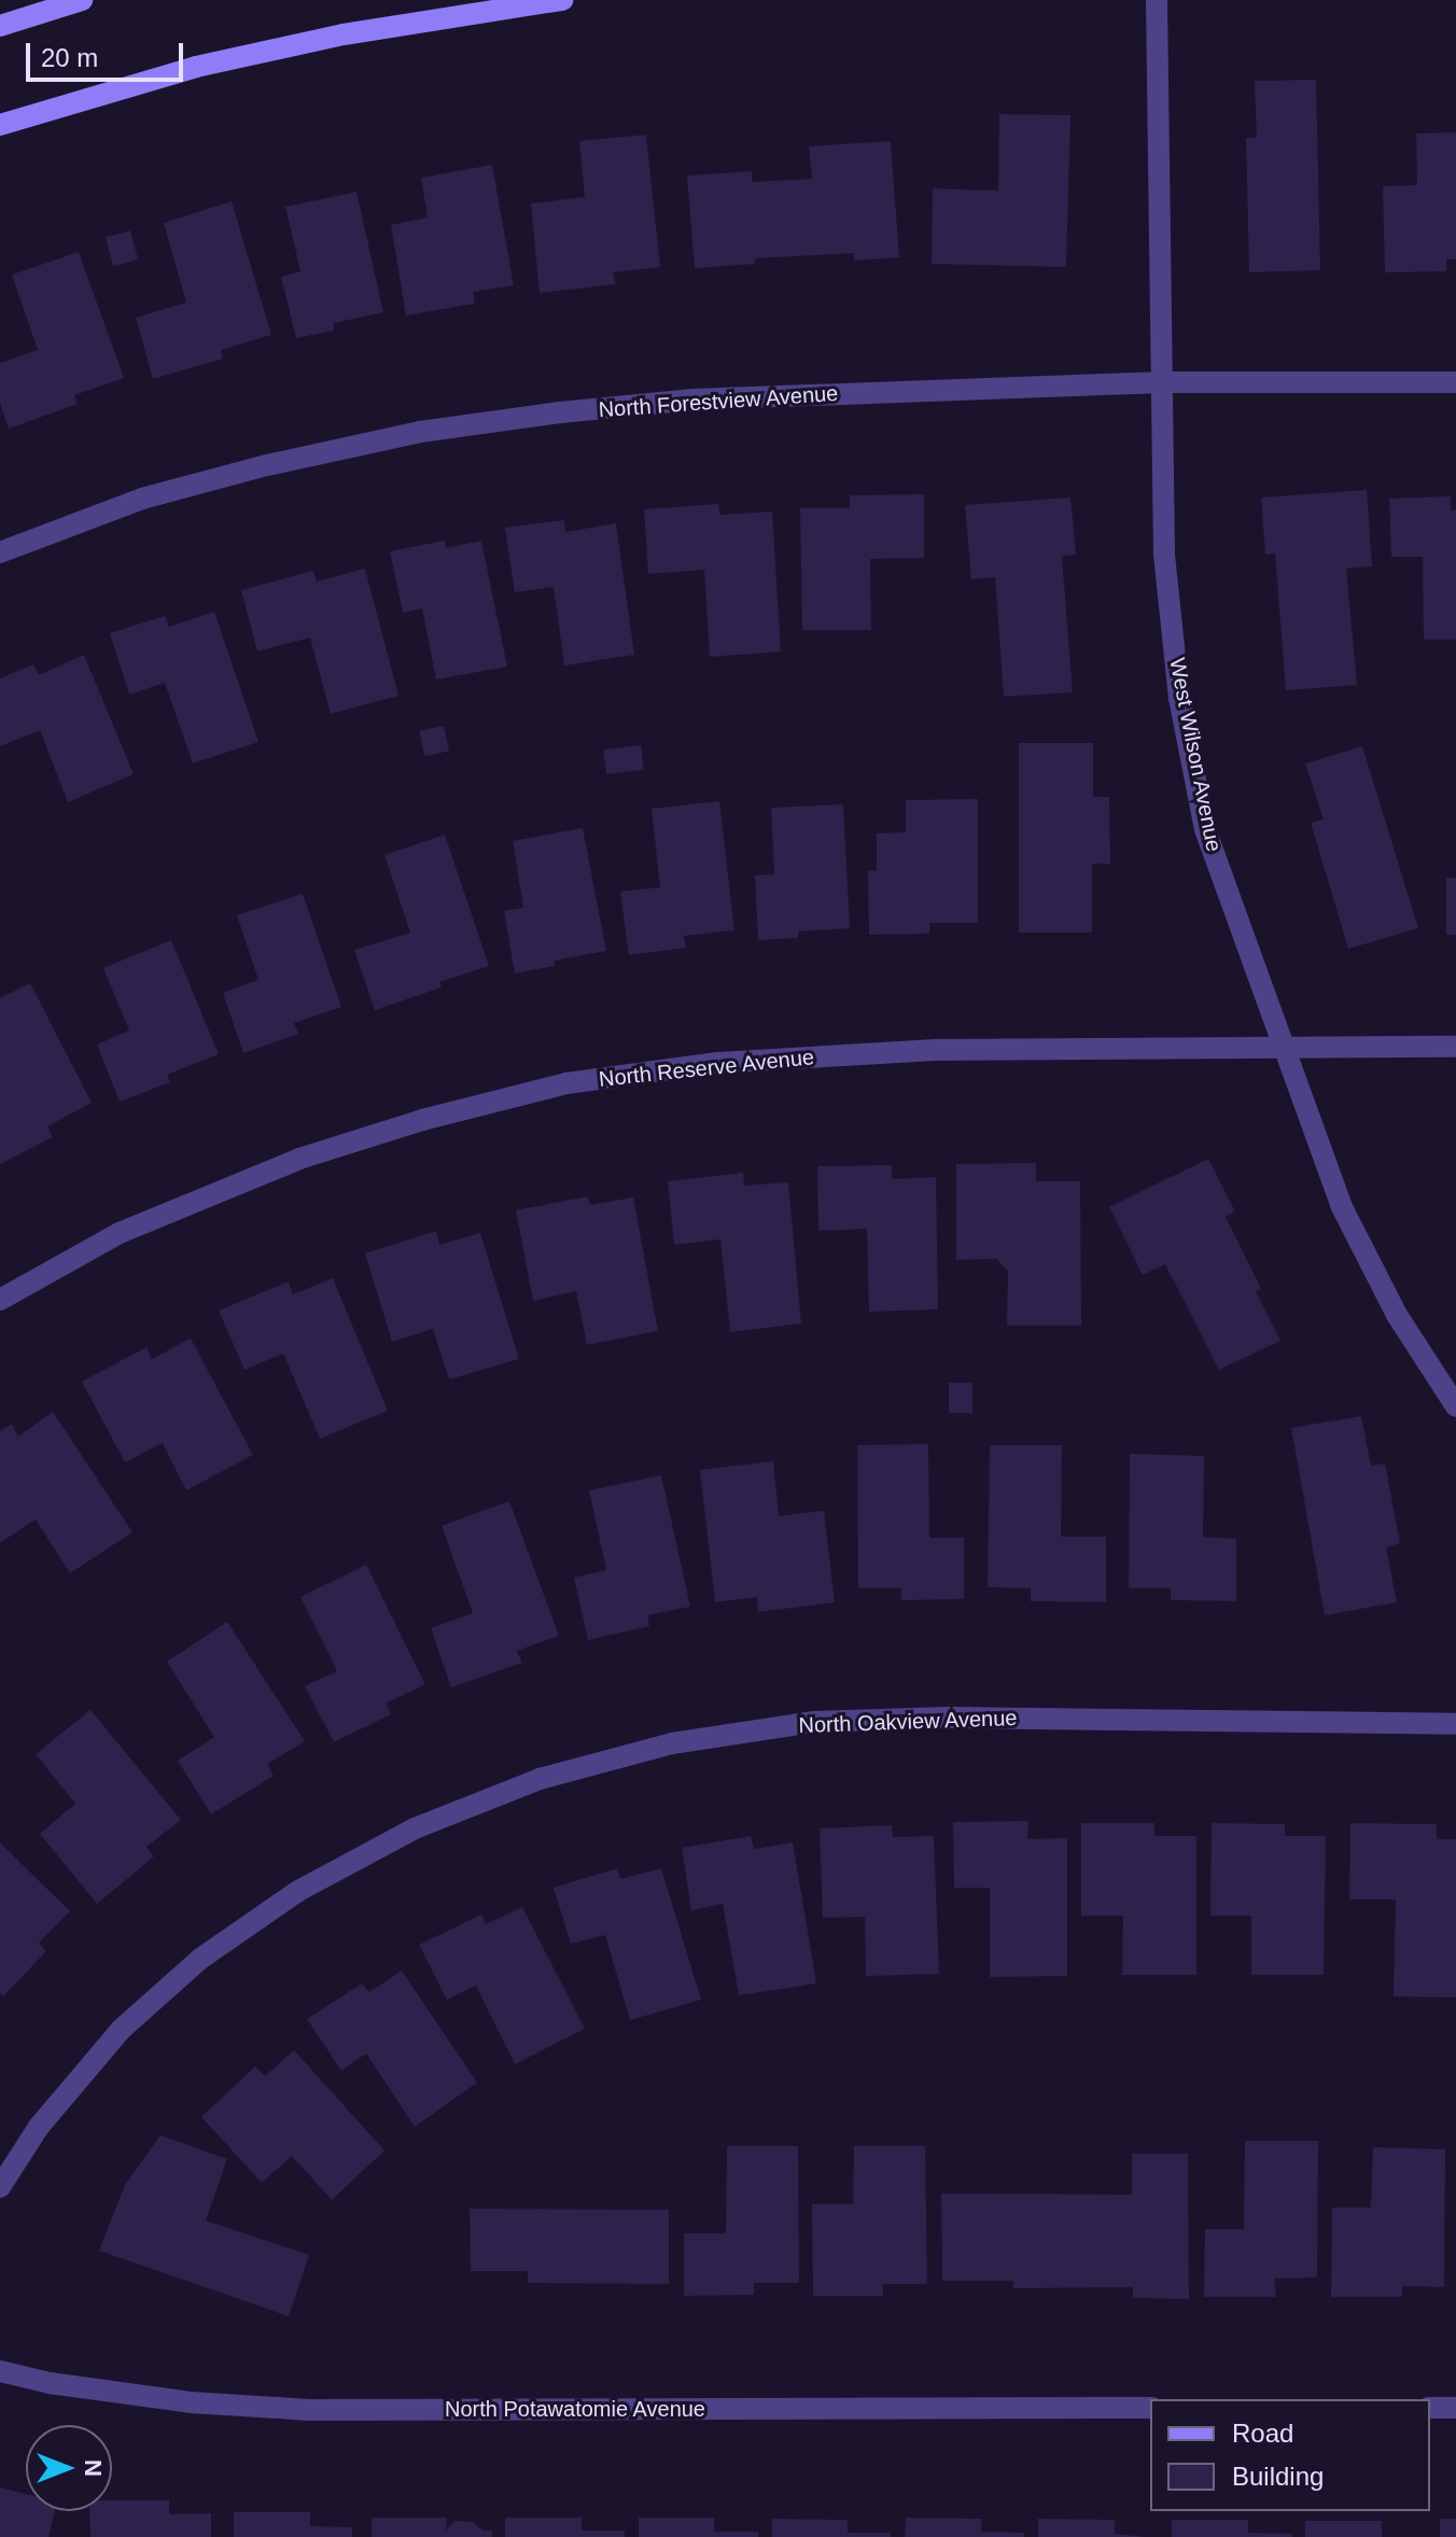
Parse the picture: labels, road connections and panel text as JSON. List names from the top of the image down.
{
  "streets": {
    "street": [
      "North Forestview Avenue",
      "West Wilson Avenue",
      "North Reserve Avenue",
      "North Oakview Avenue",
      "North Potawatomie Avenue"
    ]
  },
  "crossings": [
    ["North Forestview Avenue", "West Wilson Avenue"],
    ["West Wilson Avenue", "North Reserve Avenue"]
  ],
  "legend": ["Road", "Building"],
  "scale_bar": "20 m",
  "north": "right"
}
